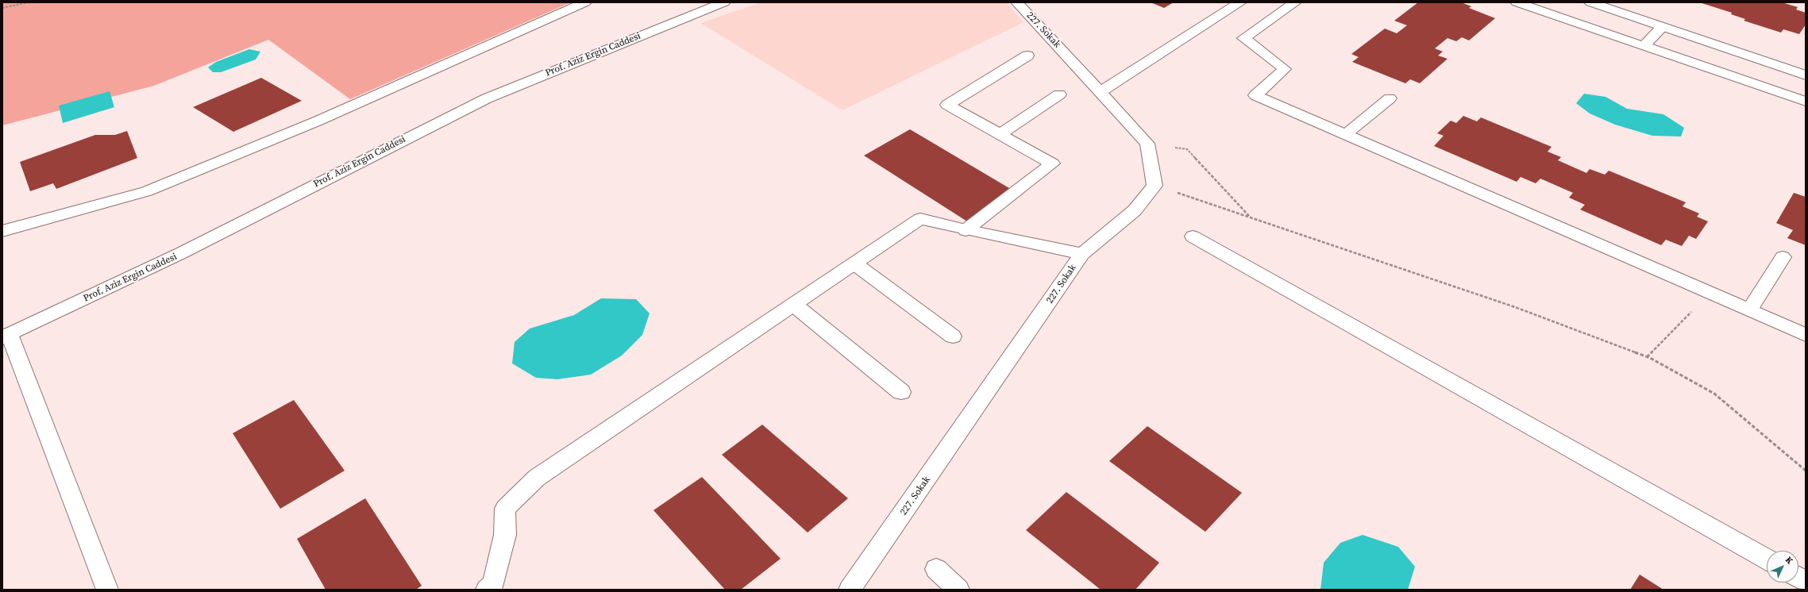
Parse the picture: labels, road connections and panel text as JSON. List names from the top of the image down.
{
  "streets": {
    "street": ["227. Sokak", "Prof. Aziz Ergin Caddesi"]
  },
  "north": "top right"
}
